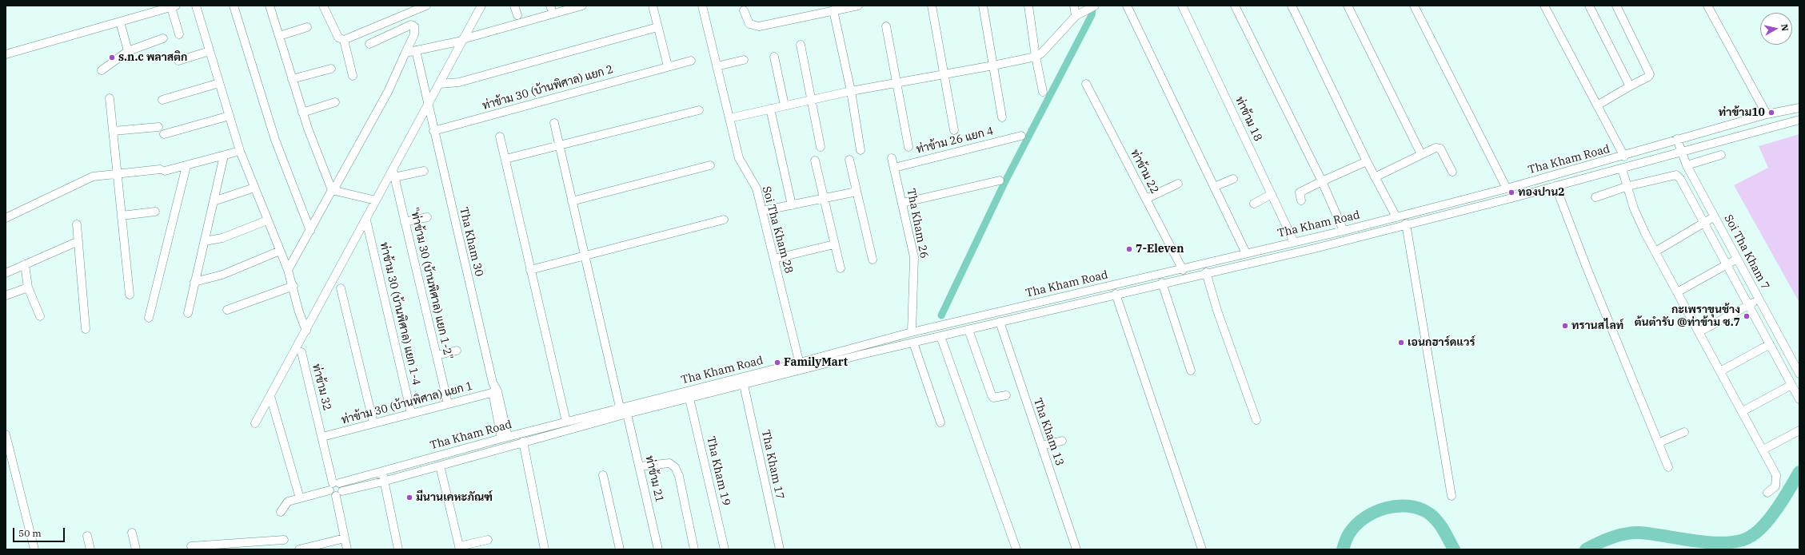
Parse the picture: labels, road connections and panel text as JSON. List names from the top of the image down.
{
  "streets": {
    "street": [
      "ท่าข้าม 30 (บ้านพิศาล) แยก 2",
      "ท่าข้าม 18",
      "ท่าข้าม 26 แยก 4",
      "Tha Kham Road",
      "ท่าข้าม 22",
      "Tha Kham 26",
      "Soi Tha Kham 28",
      "Tha Kham 30",
      "Soi Tha Kham 7",
      "\"ท่าข้าม 30 (บ้านพิศาล) แยก 1-2\"",
      "ท่าข้าม 30 (บ้านพิศาล) แยก 1-4",
      "ท่าข้าม 32",
      "ท่าข้าม 30 (บ้านพิศาล) แยก 1",
      "Tha Kham 13",
      "Tha Kham 17",
      "Tha Kham 19",
      "ท่าข้าม 21"
    ]
  },
  "crossings": [
    ["ท่าข้าม 30 (บ้านพิศาล) แยก 2", "Tha Kham 30"],
    ["ท่าข้าม 18", "Tha Kham Road"],
    ["ท่าข้าม 26 แยก 4", "Tha Kham 26"],
    ["Tha Kham Road", "ท่าข้าม 22"],
    ["Tha Kham Road", "Tha Kham 26"],
    ["Tha Kham Road", "Soi Tha Kham 28"],
    ["Tha Kham Road", "Tha Kham 30"],
    ["Tha Kham Road", "Soi Tha Kham 7"],
    ["Tha Kham Road", "ท่าข้าม 32"],
    ["Tha Kham Road", "Tha Kham 13"],
    ["Tha Kham Road", "Tha Kham 17"],
    ["Tha Kham Road", "Tha Kham 19"],
    ["Tha Kham Road", "ท่าข้าม 21"],
    ["Tha Kham 30", "ท่าข้าม 30 (บ้านพิศาล) แยก 1"],
    ["\"ท่าข้าม 30 (บ้านพิศาล) แยก 1-2\"", "ท่าข้าม 30 (บ้านพิศาล) แยก 1"],
    ["ท่าข้าม 30 (บ้านพิศาล) แยก 1-4", "ท่าข้าม 30 (บ้านพิศาล) แยก 1"],
    ["ท่าข้าม 32", "ท่าข้าม 30 (บ้านพิศาล) แยก 1"]
  ],
  "places": [
    "s.n.c พลาสติก",
    "ท่าข้าม10",
    "ทองปาน2",
    "7-Eleven",
    "กะเพราขุนช้าง ต้นตำรับ @ท่าข้าม ซ.7",
    "ทรานสไลท์",
    "เอนกฮาร์ดแวร์",
    "FamilyMart",
    "มีนานเคหะภัณฑ์"
  ],
  "scale_bar": "50 m",
  "north": "right"
}
